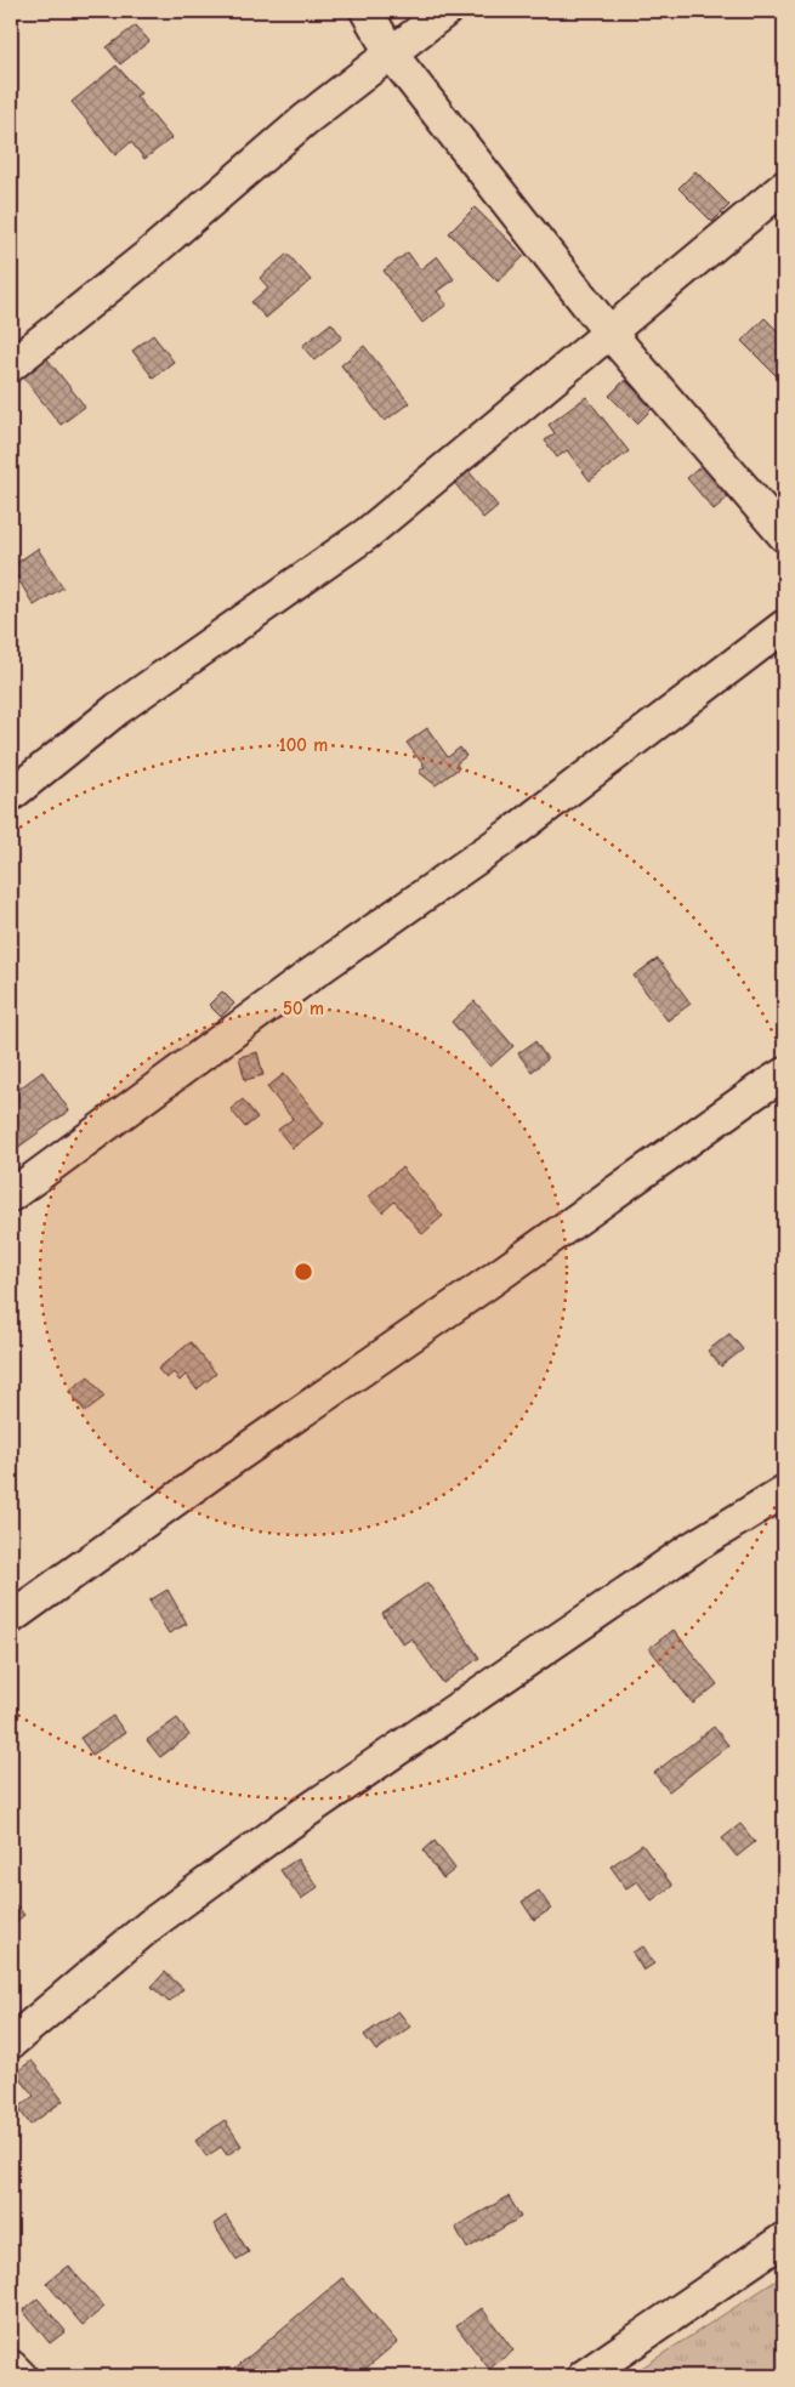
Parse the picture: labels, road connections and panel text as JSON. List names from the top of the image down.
{
  "rings": ["100 m", "50 m"]
}
